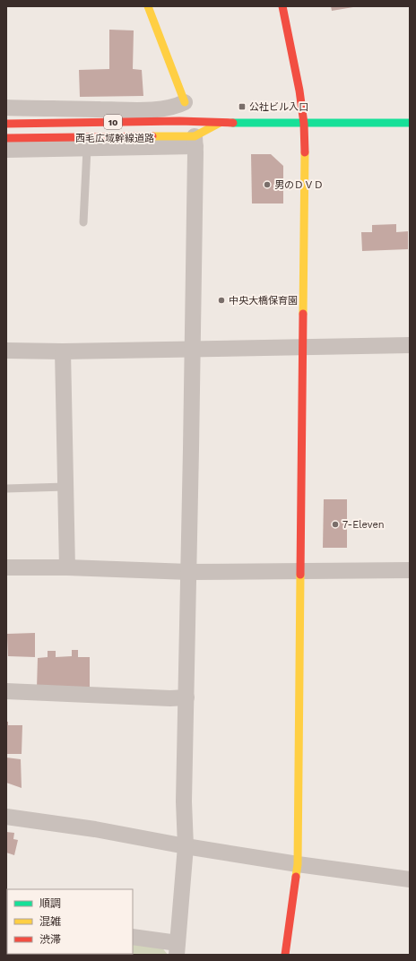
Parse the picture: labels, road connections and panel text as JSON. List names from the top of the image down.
{
  "streets": {
    "street": ["10", "西毛広域幹線道路"]
  },
  "places": {
    "transit": ["公社ビル入口"],
    "other": ["男のＤＶＤ", "中央大橋保育園", "7-Eleven"]
  },
  "legend": ["順調", "混雑", "渋滞"]
}
